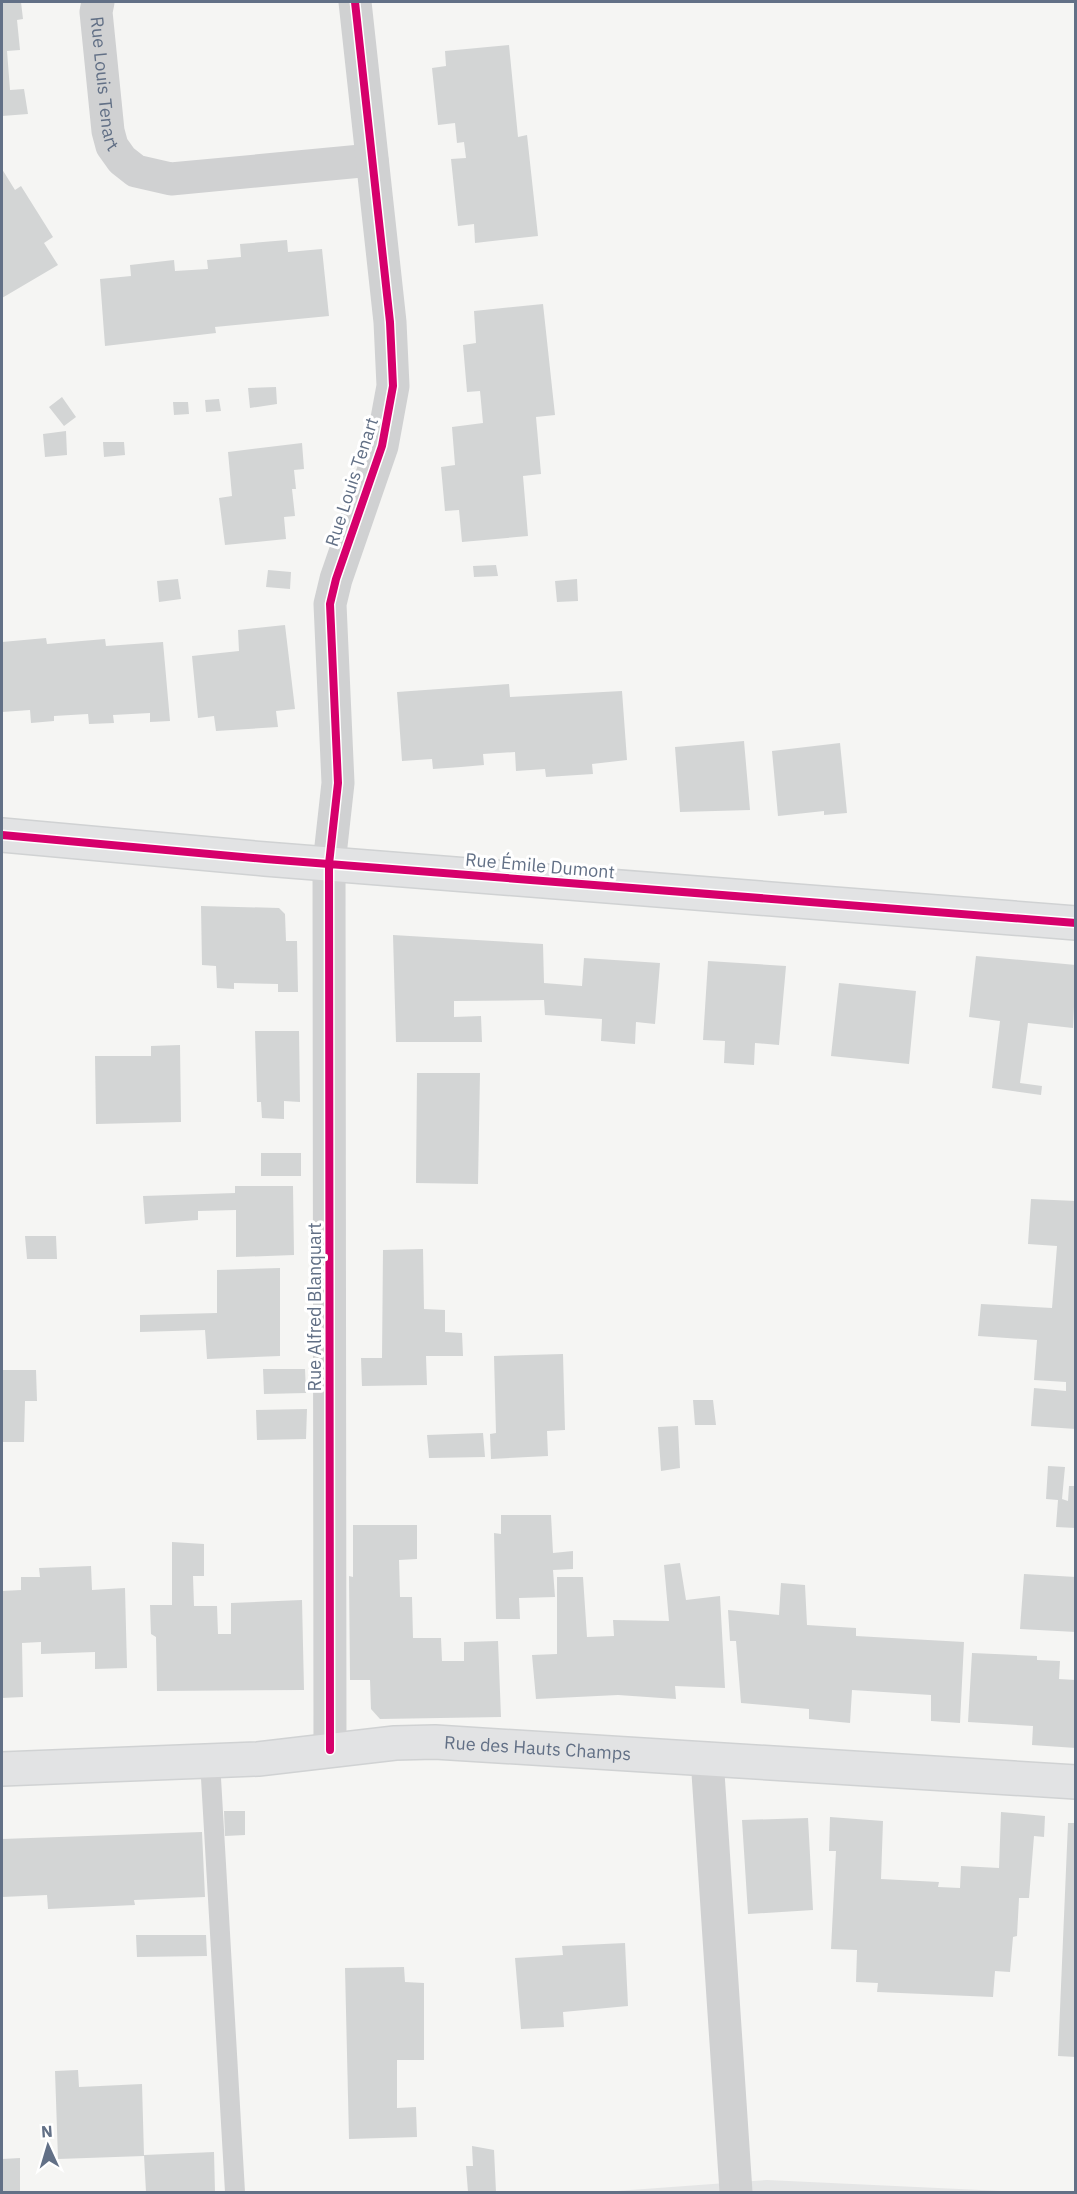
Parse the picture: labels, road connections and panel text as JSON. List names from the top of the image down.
{
  "streets": {
    "street": [
      "Rue Louis Tenart",
      "Rue Émile Dumont",
      "Rue Alfred Blanquart",
      "Rue des Hauts Champs"
    ]
  },
  "crossings": [
    ["Rue Louis Tenart", "Rue Émile Dumont"],
    ["Rue Louis Tenart", "Rue Alfred Blanquart"],
    ["Rue Émile Dumont", "Rue Alfred Blanquart"],
    ["Rue Alfred Blanquart", "Rue des Hauts Champs"]
  ],
  "north": "top"
}
